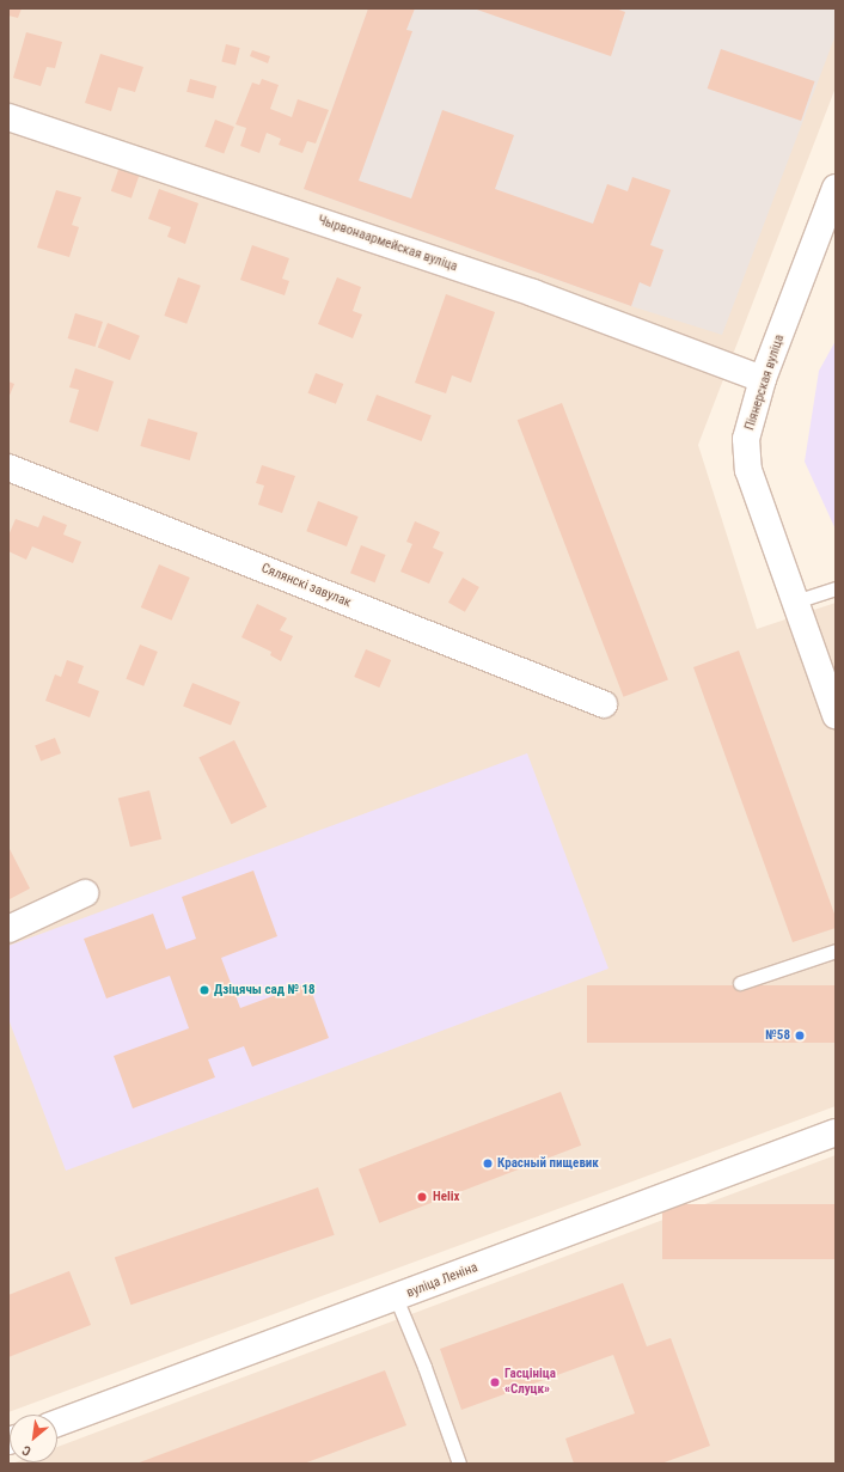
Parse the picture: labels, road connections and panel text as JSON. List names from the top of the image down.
{
  "streets": {
    "street": [
      "Чырвонаармейская вуліца",
      "Піянерская вуліца",
      "Сялянскі завулак",
      "вуліца Леніна"
    ]
  },
  "crossings": [
    ["Чырвонаармейская вуліца", "Піянерская вуліца"]
  ],
  "places": [
    "Дзіцячы сад № 18",
    "№58",
    "Красный пищевик",
    "Helix",
    "Гасцініца «Слуцк»"
  ],
  "north": "bottom left"
}
